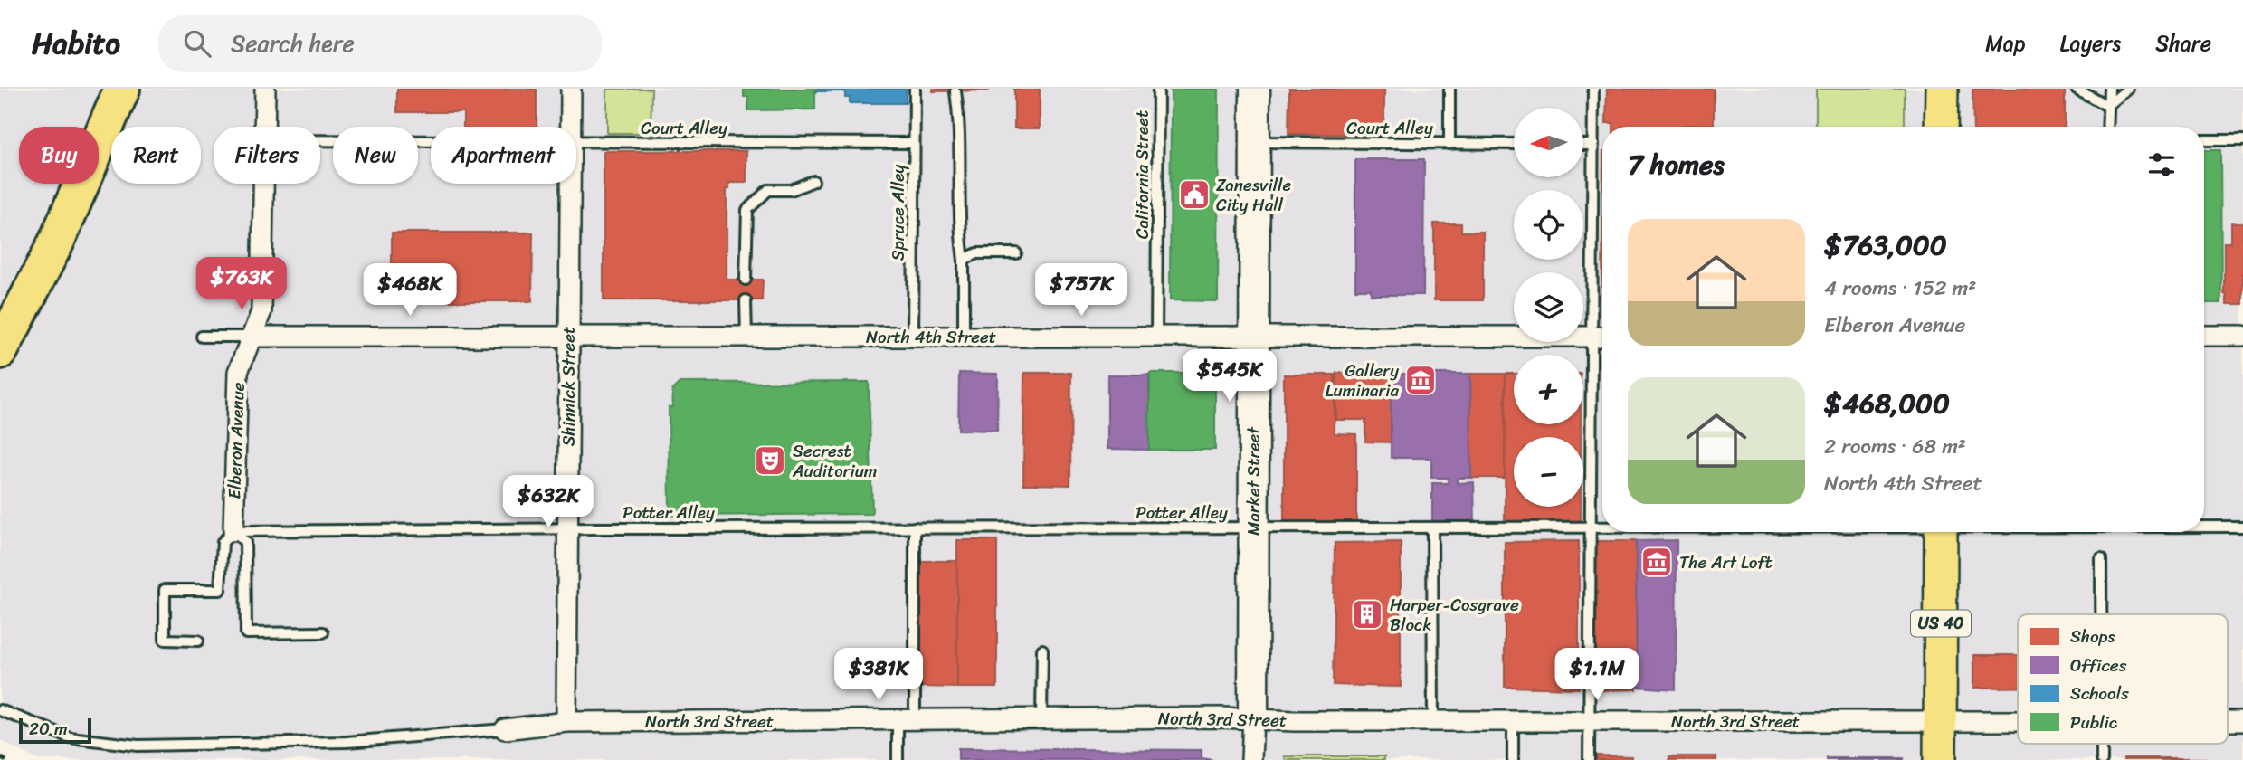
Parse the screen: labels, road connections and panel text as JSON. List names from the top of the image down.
{
  "streets": {
    "main road": ["US 40"],
    "street": [
      "North 4th Street",
      "Shinnick Street",
      "Elberon Avenue",
      "Market Street",
      "North 3rd Street"
    ],
    "lane": [
      "Court Alley",
      "California Street",
      "Spruce Alley",
      "Potter Alley"
    ]
  },
  "crossings": [
    ["Court Alley", "Spruce Alley"],
    ["Court Alley", "Market Street"],
    ["California Street", "North 4th Street"],
    ["Spruce Alley", "North 4th Street"],
    ["North 4th Street", "Shinnick Street"],
    ["North 4th Street", "Elberon Avenue"],
    ["North 4th Street", "Market Street"],
    ["Shinnick Street", "Potter Alley"],
    ["Shinnick Street", "North 3rd Street"],
    ["Elberon Avenue", "Potter Alley"],
    ["Market Street", "Potter Alley"],
    ["Market Street", "North 3rd Street"],
    ["US 40", "North 3rd Street"]
  ],
  "places": {
    "public building": ["Zanesville City Hall"],
    "museum": ["Gallery Luminaria", "The Art Loft"],
    "theatre": ["Secrest Auditorium"],
    "building": ["Harper-Cosgrave Block"]
  },
  "legend": [
    "Shops",
    "Offices",
    "Schools",
    "Public"
  ],
  "scale_bar": "20 m",
  "north": "left",
  "page": {
    "header": "Habito",
    "search": "Search here",
    "nav": ["Map", "Layers", "Share"],
    "map_buttons": ["+", "−"],
    "chip": [
      "Buy",
      "Rent",
      "Filters",
      "New",
      "Apartment"
    ],
    "heading": "7 homes",
    "list": [
      {
        "name": "$763,000",
        "note": "4 rooms · 152 m² · Elberon Avenue"
      },
      {
        "name": "$468,000",
        "note": "2 rooms · 68 m² · North 4th Street"
      }
    ],
    "price": [
      "$763K",
      "$468K",
      "$757K",
      "$545K",
      "$632K",
      "$381K",
      "$1.1M"
    ],
    "scale": "20 m"
  }
}
